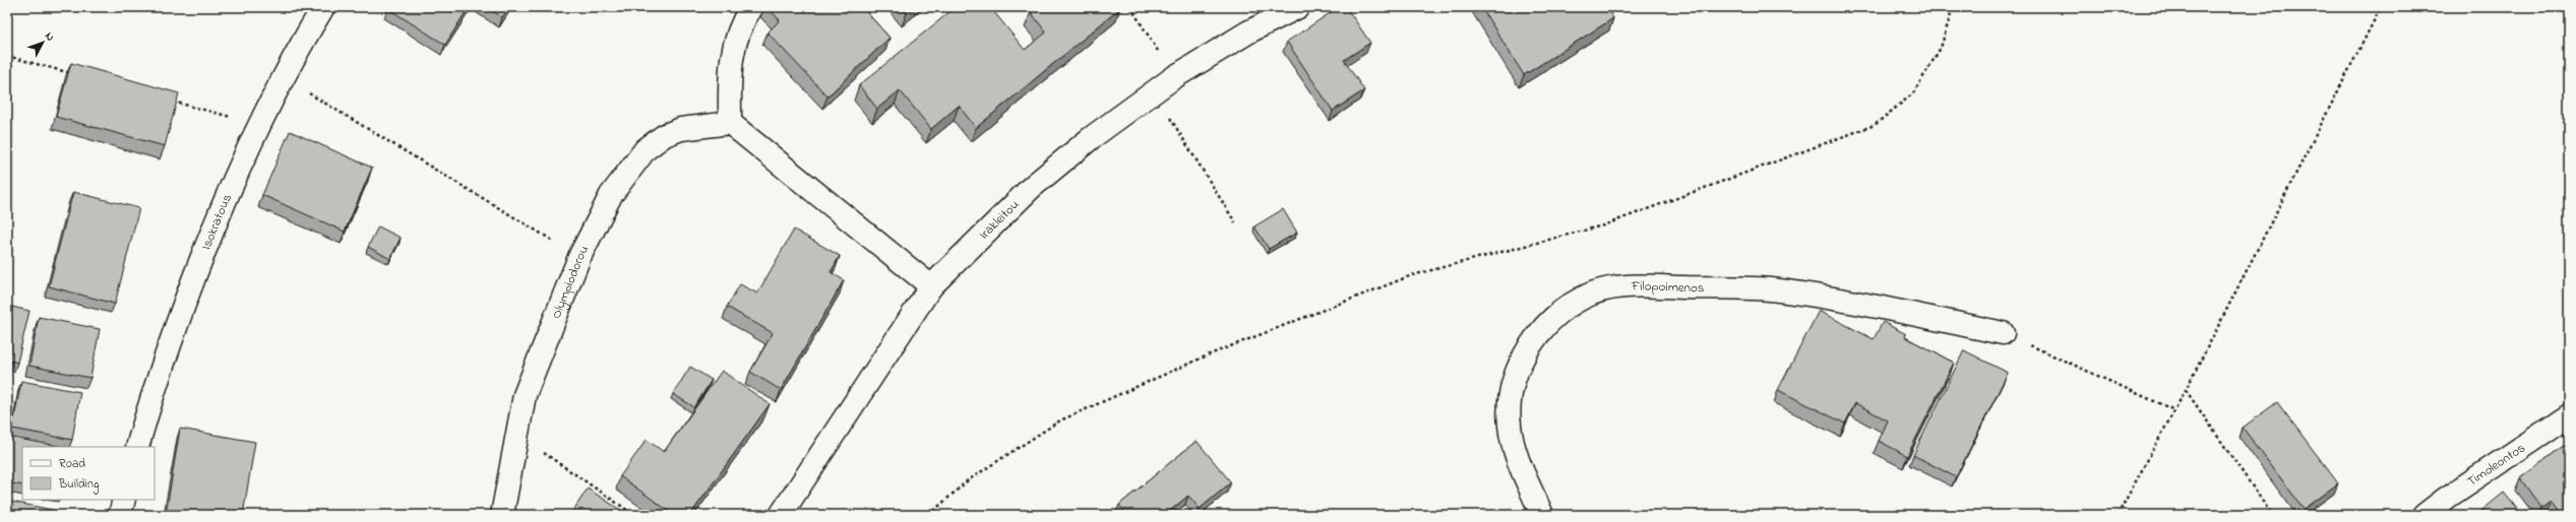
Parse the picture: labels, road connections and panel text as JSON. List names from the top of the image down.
{
  "streets": {
    "street": [
      "Irakleitou",
      "Isokratous",
      "Olympiodorou",
      "Filopoimenos",
      "Timoleontos"
    ]
  },
  "legend": ["Road", "Building"],
  "north": "top right"
}
